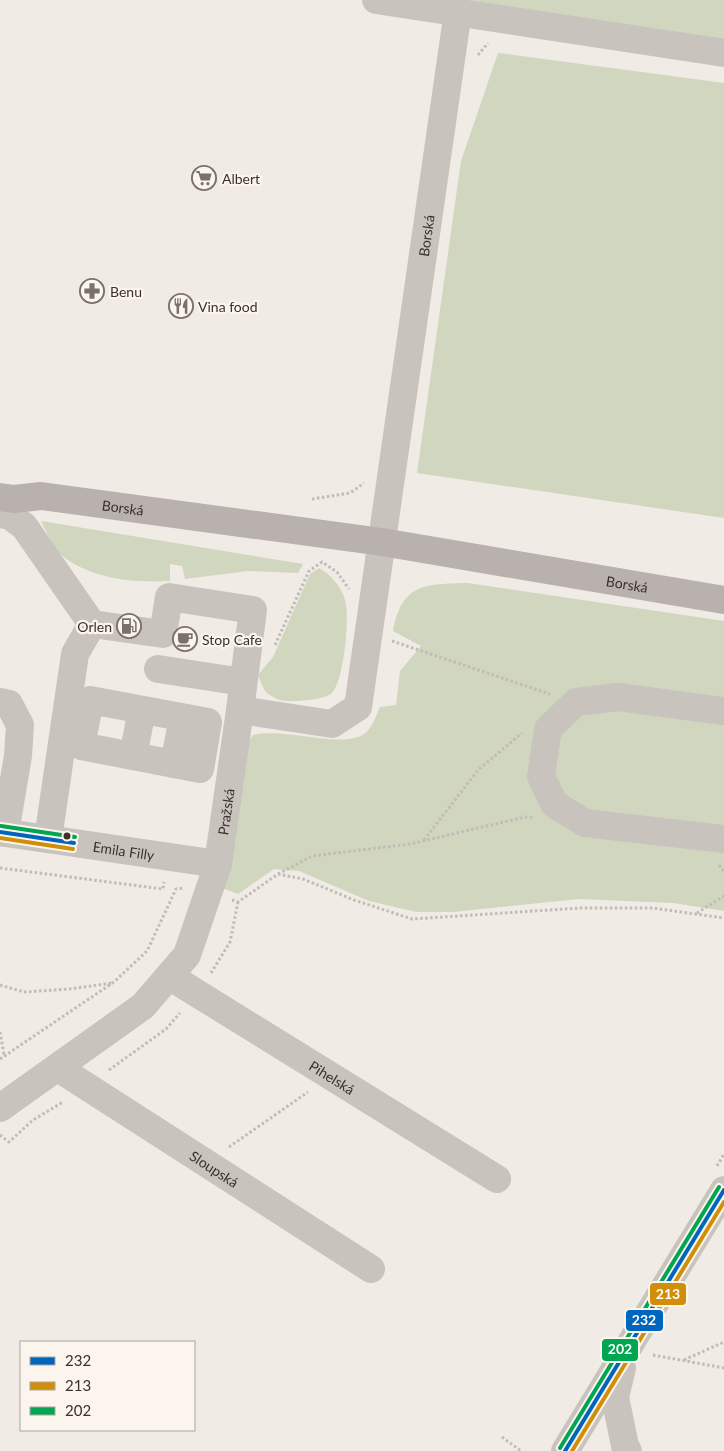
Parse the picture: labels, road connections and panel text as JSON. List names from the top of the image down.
{
  "streets": {
    "main road": ["Borská"],
    "street": [
      "Pražská",
      "Emila Filly",
      "Pihelská",
      "Sloupská"
    ]
  },
  "crossings": [
    ["Pražská", "Emila Filly"],
    ["Pražská", "Pihelská"],
    ["Pražská", "Sloupská"]
  ],
  "places": {
    "supermarket": ["Albert"],
    "pharmacy": ["Benu"],
    "restaurant": ["Vina food"],
    "fuel station": ["Orlen"],
    "cafe": ["Stop Cafe"]
  },
  "lines": ["transit line 202", "transit line 232", "transit line 213"],
  "legend": ["232", "213", "202"]
}
